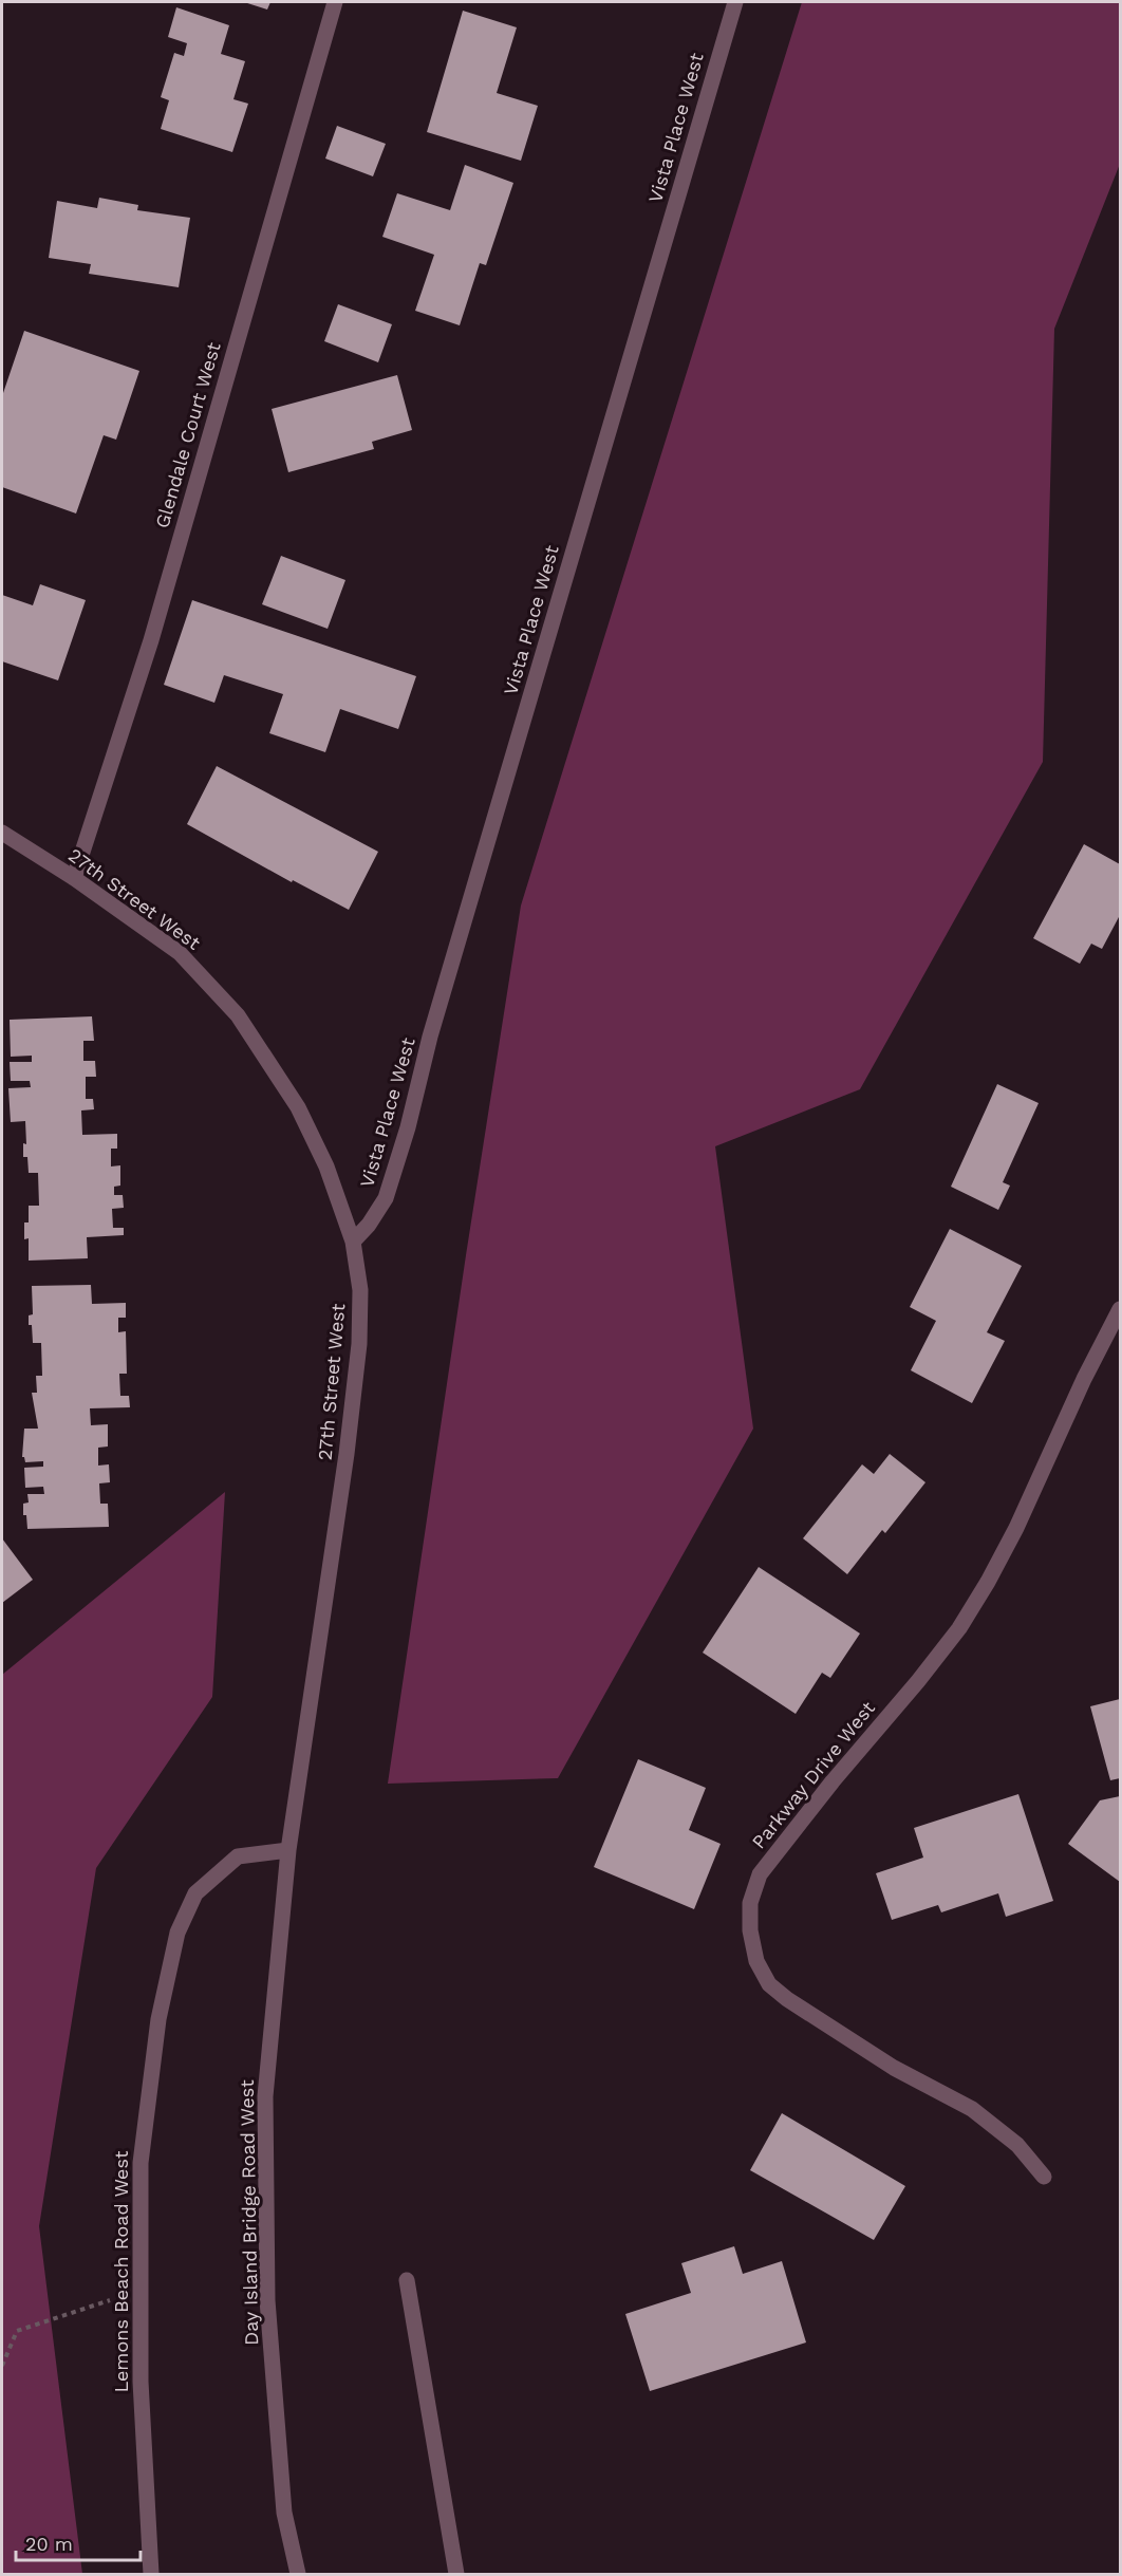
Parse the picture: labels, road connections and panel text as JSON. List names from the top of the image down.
{
  "streets": {
    "street": [
      "Vista Place West",
      "Glendale Court West",
      "27th Street West",
      "Parkway Drive West",
      "Day Island Bridge Road West",
      "Lemons Beach Road West"
    ]
  },
  "crossings": [
    ["Vista Place West", "27th Street West"],
    ["Glendale Court West", "27th Street West"],
    ["27th Street West", "Day Island Bridge Road West"],
    ["27th Street West", "Lemons Beach Road West"],
    ["Day Island Bridge Road West", "Lemons Beach Road West"]
  ],
  "scale_bar": "20 m"
}
